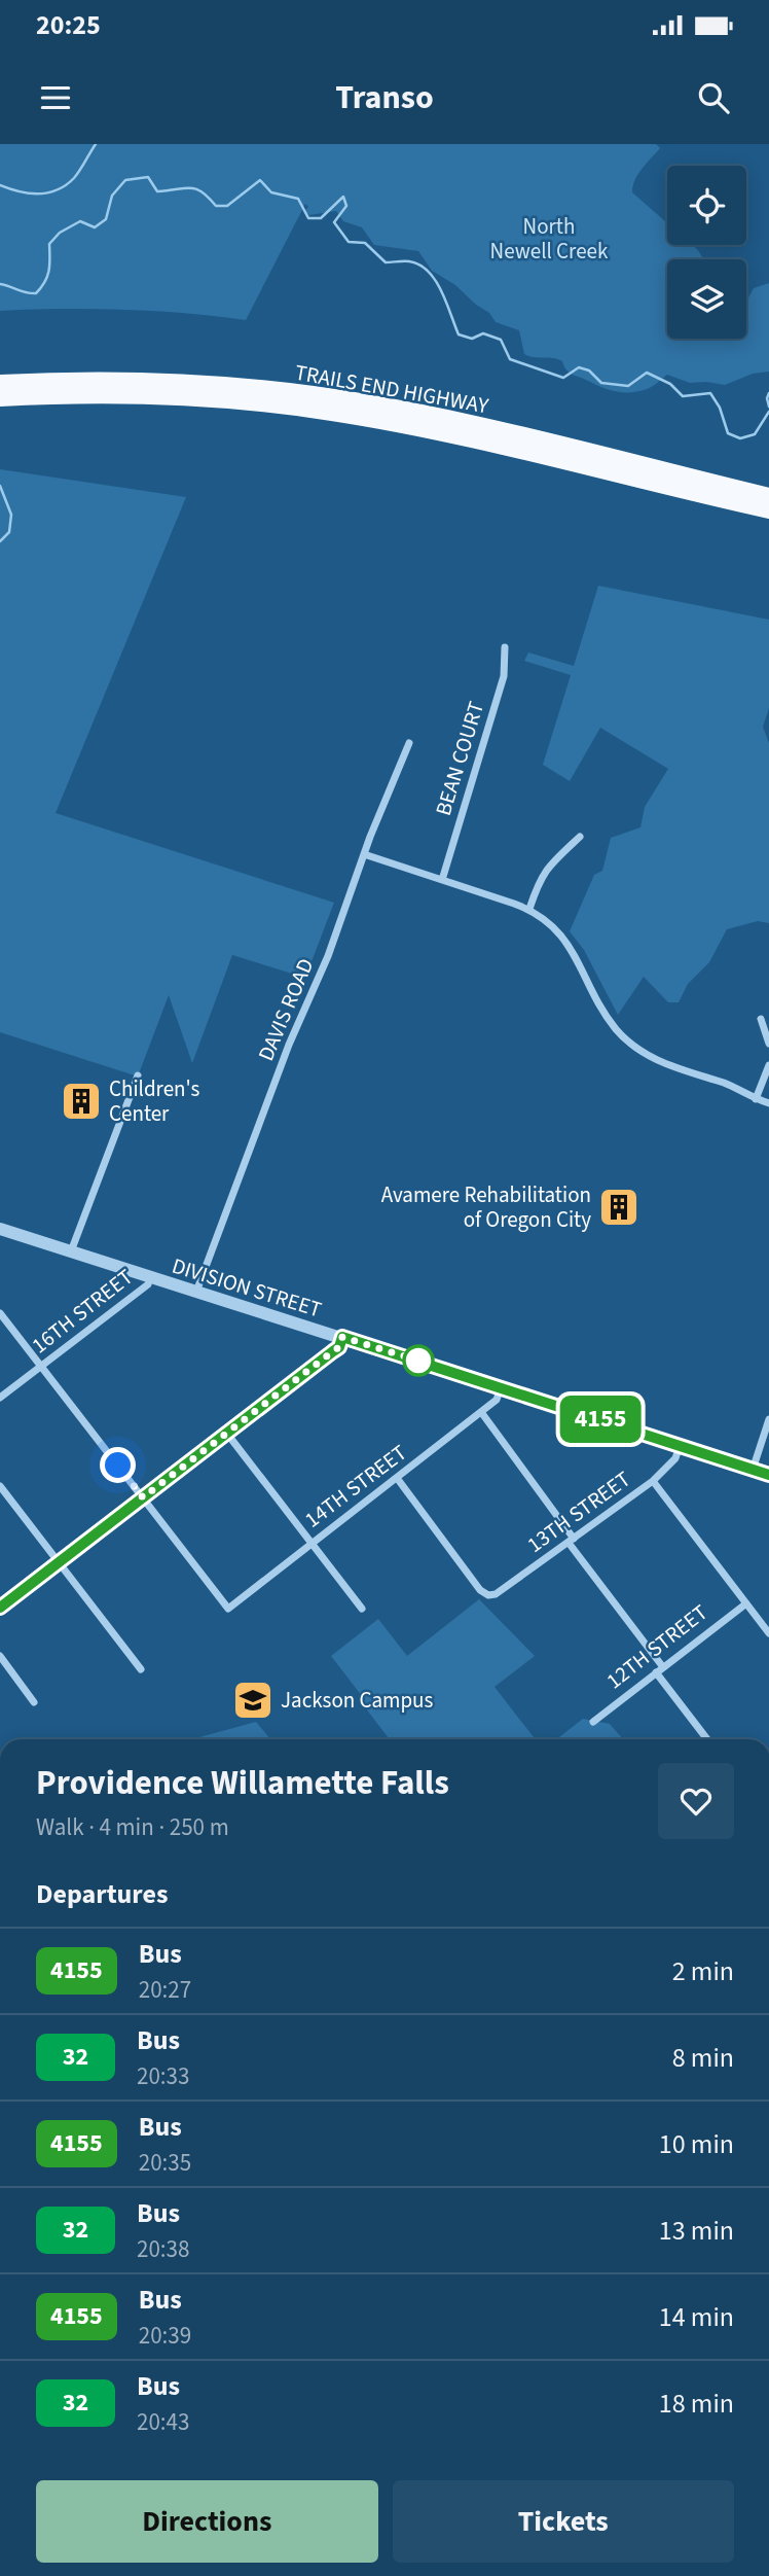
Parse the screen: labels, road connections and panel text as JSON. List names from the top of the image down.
{
  "streets": {
    "highway": ["TRAILS END HIGHWAY"],
    "street": [
      "BEAN COURT",
      "DAVIS ROAD",
      "DIVISION STREET",
      "16TH STREET",
      "14TH STREET",
      "13TH STREET",
      "12TH STREET"
    ]
  },
  "crossings": [
    ["DAVIS ROAD", "DIVISION STREET"],
    ["DIVISION STREET", "16TH STREET"],
    ["DIVISION STREET", "14TH STREET"],
    ["DIVISION STREET", "13TH STREET"],
    ["14TH STREET", "13TH STREET"]
  ],
  "parks": ["North Newell Creek"],
  "places": {
    "building": ["Children's Center", "Avamere Rehabilitation of Oregon City"],
    "school or university": ["Jackson Campus"]
  },
  "lines": ["bus line 4155"],
  "page": {
    "status": "20:25",
    "header": "Transo",
    "on_map": "4155",
    "heading": [
      ["Providence Willamette Falls", "Walk · 4 min · 250 m"],
      "Departures"
    ],
    "list": [
      {
        "mark": "4155",
        "name": "Bus",
        "note": "20:27",
        "value": "2 min"
      },
      {
        "mark": "32",
        "name": "Bus",
        "note": "20:33",
        "value": "8 min"
      },
      {
        "mark": "4155",
        "name": "Bus",
        "note": "20:35",
        "value": "10 min"
      },
      {
        "mark": "32",
        "name": "Bus",
        "note": "20:38",
        "value": "13 min"
      },
      {
        "mark": "4155",
        "name": "Bus",
        "note": "20:39",
        "value": "14 min"
      },
      {
        "mark": "32",
        "name": "Bus",
        "note": "20:43",
        "value": "18 min"
      }
    ],
    "buttons": ["Directions", "Tickets"]
  }
}
